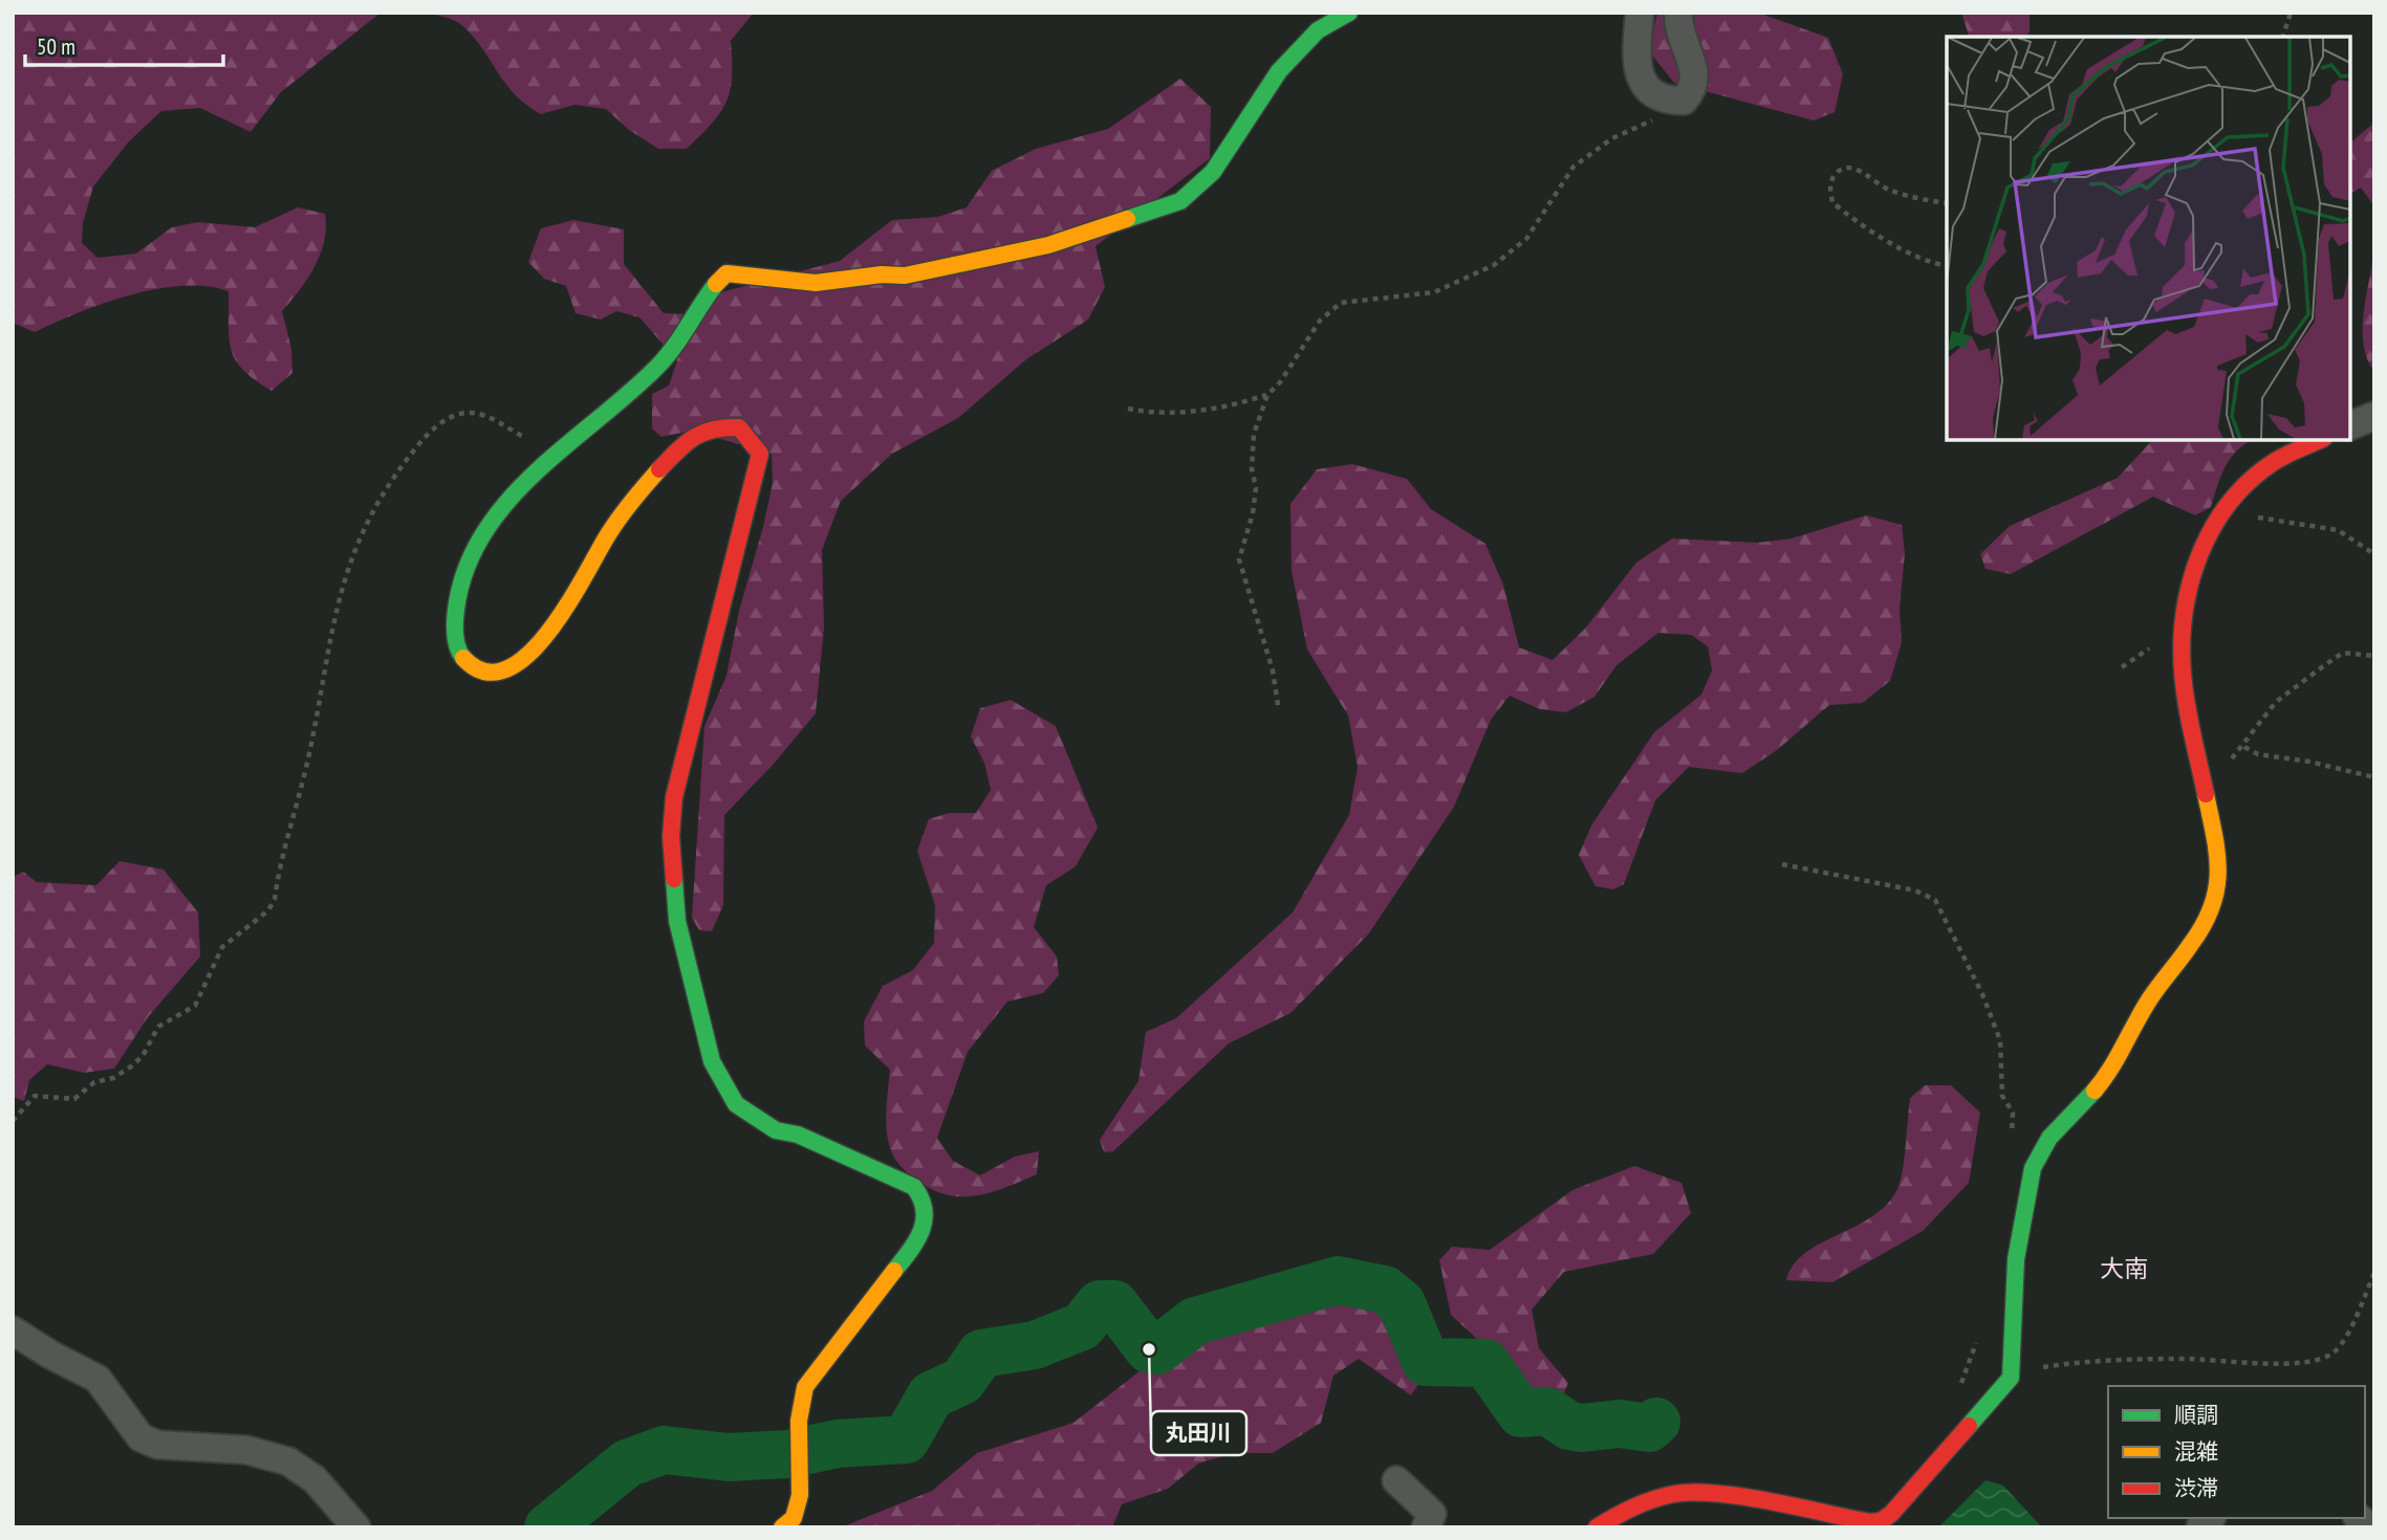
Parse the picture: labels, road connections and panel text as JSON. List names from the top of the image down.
{
  "districts": ["大南"],
  "places": ["丸田川"],
  "legend": ["順調", "混雑", "渋滞"],
  "scale_bar": "50 m"
}
